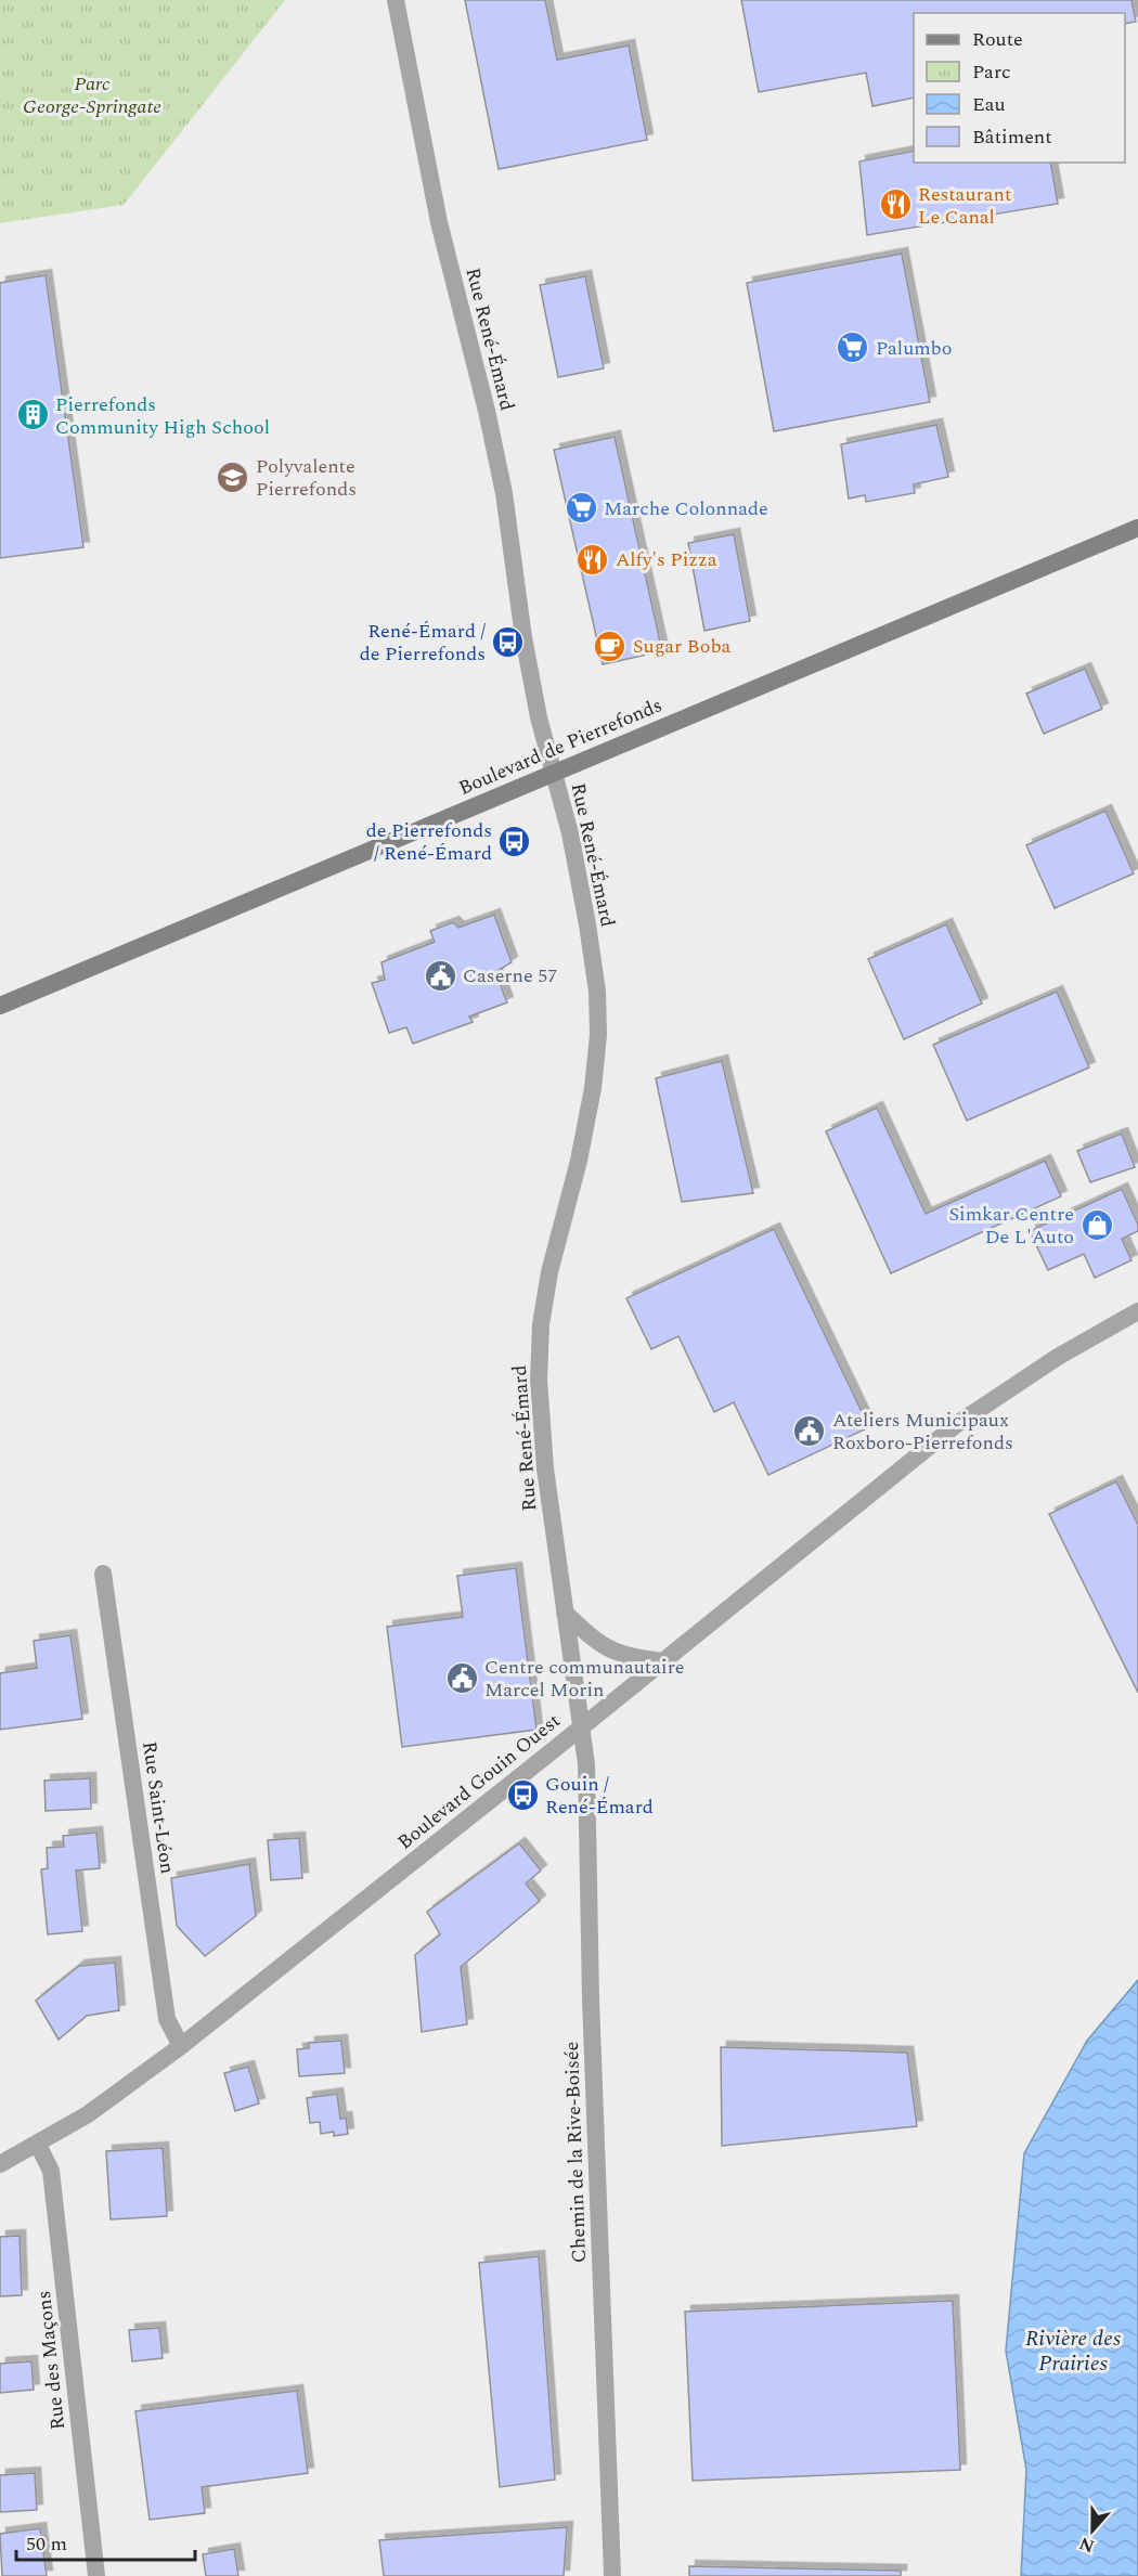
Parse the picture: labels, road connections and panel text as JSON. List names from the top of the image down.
{
  "streets": {
    "main road": ["Boulevard de Pierrefonds"],
    "street": [
      "Rue René-Émard",
      "Boulevard Gouin Ouest",
      "Rue Saint-Léon",
      "Chemin de la Rive-Boisée",
      "Rue des Maçons"
    ]
  },
  "crossings": [
    ["Rue René-Émard", "Boulevard de Pierrefonds"],
    ["Rue René-Émard", "Boulevard Gouin Ouest"],
    ["Rue René-Émard", "Chemin de la Rive-Boisée"],
    ["Boulevard Gouin Ouest", "Rue Saint-Léon"],
    ["Boulevard Gouin Ouest", "Chemin de la Rive-Boisée"],
    ["Boulevard Gouin Ouest", "Rue des Maçons"]
  ],
  "water": ["Rivière des Prairies"],
  "parks": ["Parc George-Springate"],
  "places": {
    "restaurant": ["Restaurant Le Canal", "Alfy's Pizza"],
    "supermarket": ["Palumbo", "Marche Colonnade"],
    "building": ["Pierrefonds Community High School"],
    "school or university": ["Polyvalente Pierrefonds"],
    "bus stop": ["René-Émard / de Pierrefonds", "de Pierrefonds / René-Émard", "Gouin / René-Émard"],
    "cafe": ["Sugar Boba"],
    "public building": ["Caserne 57", "Ateliers Municipaux Roxboro-Pierrefonds", "Centre communautaire Marcel Morin"],
    "shop": ["Simkar Centre De L'Auto"]
  },
  "legend": [
    "Route",
    "Parc",
    "Eau",
    "Bâtiment"
  ],
  "scale_bar": "50 m",
  "north": "bottom"
}
